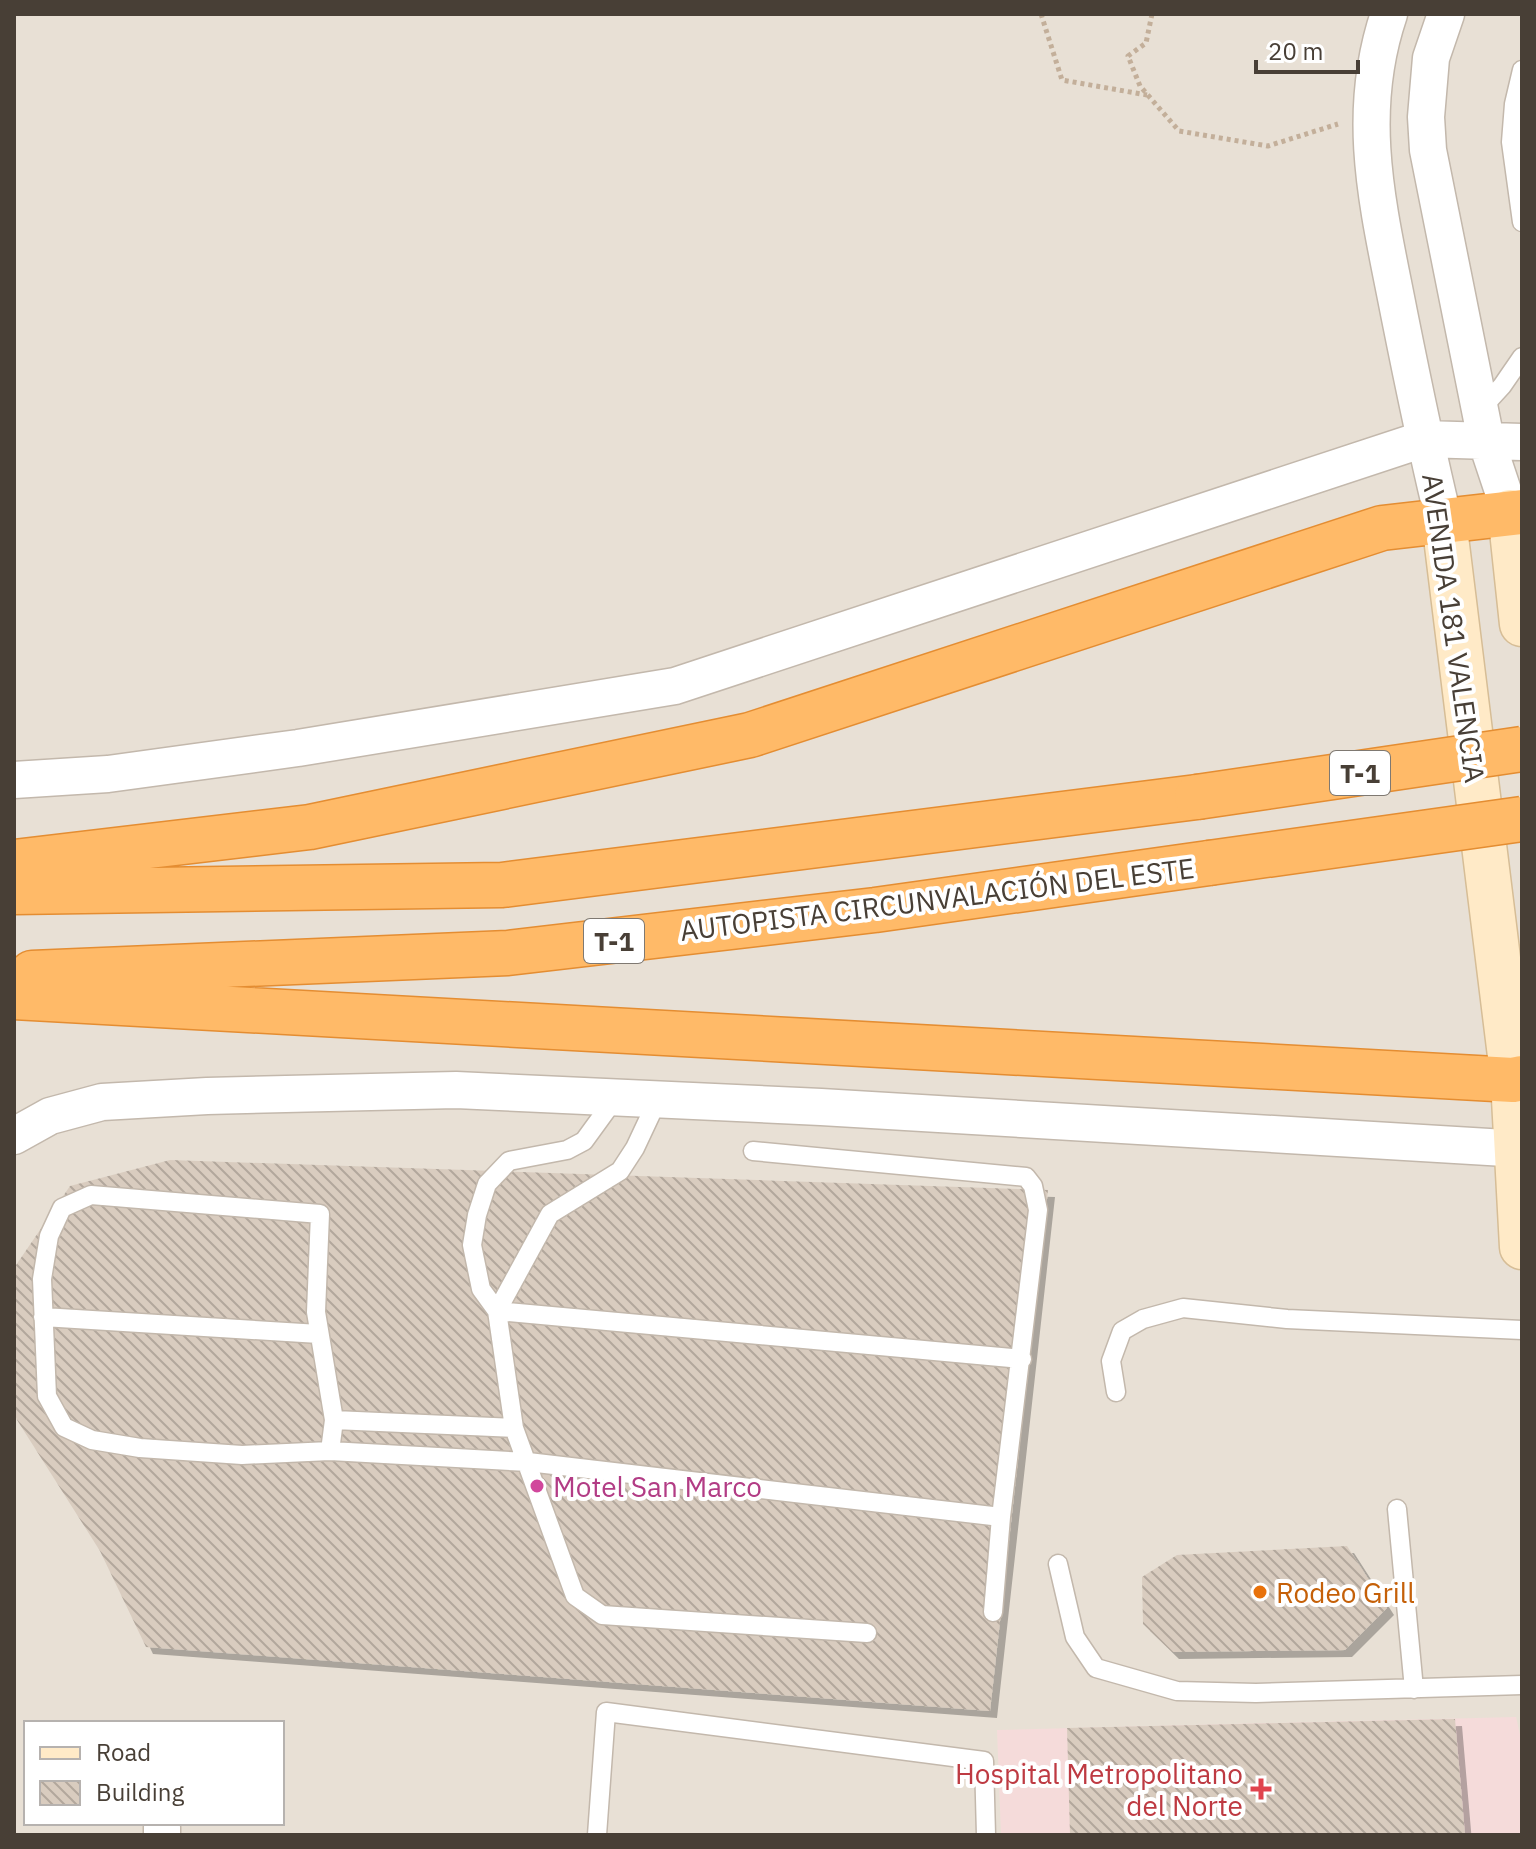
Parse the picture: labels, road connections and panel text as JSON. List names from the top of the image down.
{
  "streets": {
    "highway": ["T-1", "AUTOPISTA CIRCUNVALACIÓN DEL ESTE"],
    "street": ["AVENIDA 181 VALENCIA"]
  },
  "places": {
    "other": ["Motel San Marco", "Rodeo Grill"],
    "health": ["Hospital Metropolitano del Norte"]
  },
  "legend": ["Road", "Building"],
  "scale_bar": "20 m"
}
